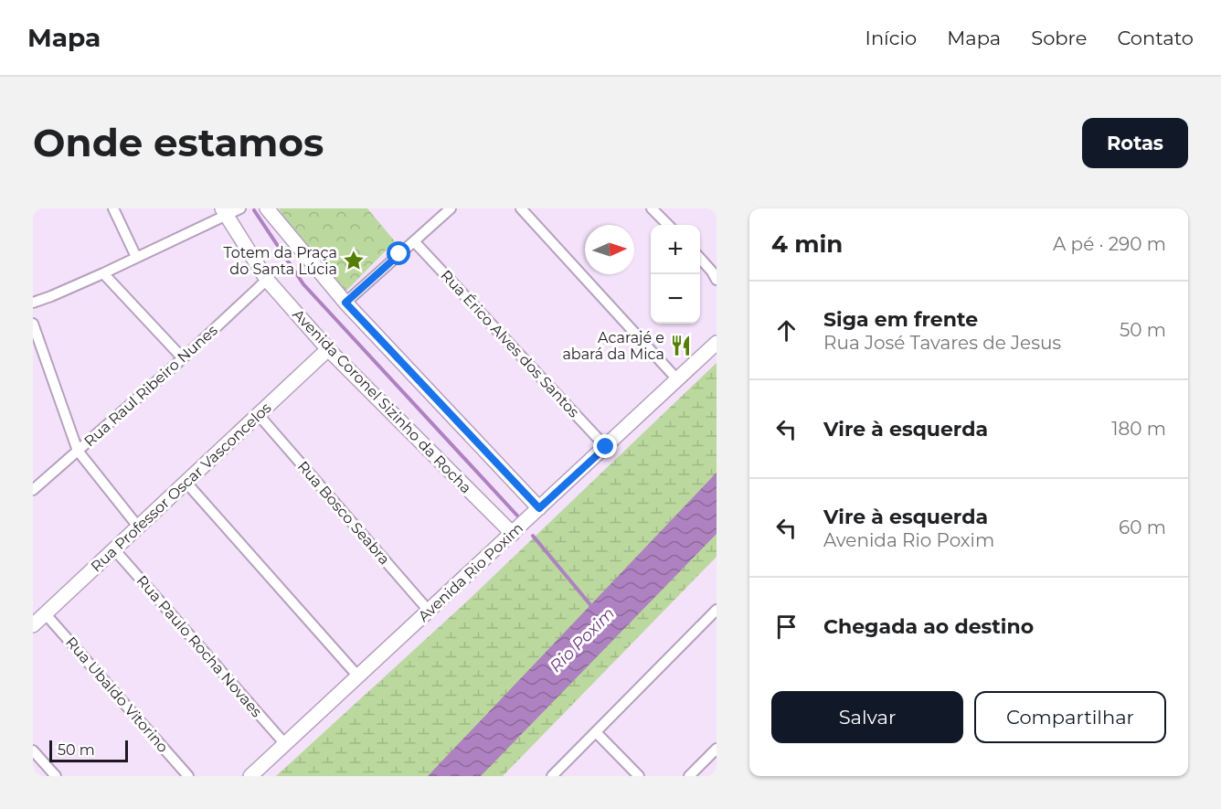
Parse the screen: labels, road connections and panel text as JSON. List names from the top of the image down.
{
  "streets": {
    "street": [
      "Rua Érico Alves dos Santos",
      "Rua Raul Ribeiro Nunes",
      "Avenida Coronel Sizinho da Rocha",
      "Rua Professor Oscar Vasconcelos",
      "Rua Bosco Seabra",
      "Avenida Rio Poxim",
      "Rua Paulo Rocha Novaes",
      "Rua Ubaldo Vitorino"
    ]
  },
  "crossings": [
    ["Rua Érico Alves dos Santos", "Avenida Rio Poxim"],
    ["Rua Raul Ribeiro Nunes", "Avenida Coronel Sizinho da Rocha"],
    ["Avenida Coronel Sizinho da Rocha", "Rua Professor Oscar Vasconcelos"],
    ["Avenida Coronel Sizinho da Rocha", "Avenida Rio Poxim"],
    ["Rua Professor Oscar Vasconcelos", "Rua Bosco Seabra"],
    ["Rua Professor Oscar Vasconcelos", "Rua Paulo Rocha Novaes"],
    ["Rua Professor Oscar Vasconcelos", "Rua Ubaldo Vitorino"],
    ["Rua Bosco Seabra", "Avenida Rio Poxim"],
    ["Avenida Rio Poxim", "Rua Paulo Rocha Novaes"]
  ],
  "water": ["Rio Poxim"],
  "places": {
    "place": ["Totem da Praça do Santa Lúcia"],
    "restaurant": ["Acarajé e abará da Mica"]
  },
  "scale_bar": "50 m",
  "north": "right",
  "page": {
    "header": "Mapa",
    "nav": [
      "Início",
      "Mapa",
      "Sobre",
      "Contato"
    ],
    "buttons": [
      "Rotas",
      ["Salvar", "Compartilhar"]
    ],
    "title": "Onde estamos",
    "heading": ["4 min", "A pé · 290 m"],
    "map_buttons": ["+", "−"],
    "list": [
      ["Siga em frente", "Rua José Tavares de Jesus", "50 m"],
      ["Vire à esquerda", "180 m"],
      ["Vire à esquerda", "Avenida Rio Poxim", "60 m"],
      "Chegada ao destino"
    ],
    "scale": "50 m"
  }
}
